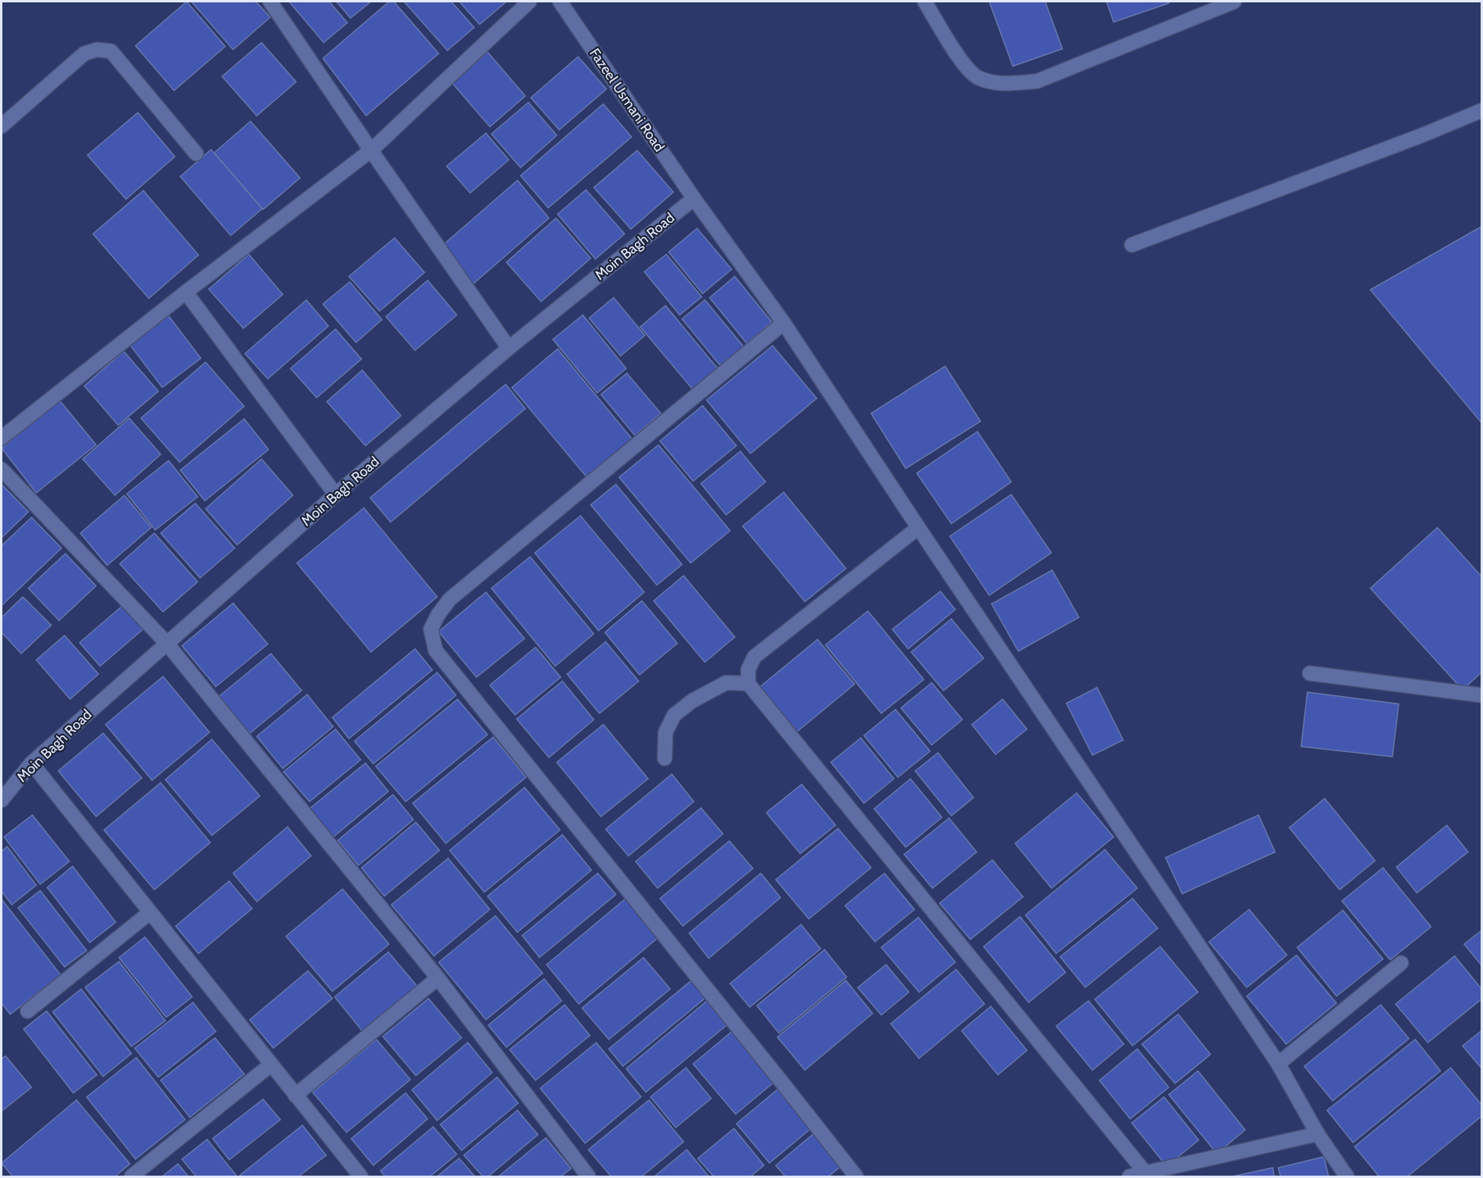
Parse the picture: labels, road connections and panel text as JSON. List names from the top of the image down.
{
  "streets": {
    "street": ["Fazeel Usmani Road", "Moin Bagh Road"]
  },
  "crossings": [
    ["Fazeel Usmani Road", "Moin Bagh Road"]
  ]
}
